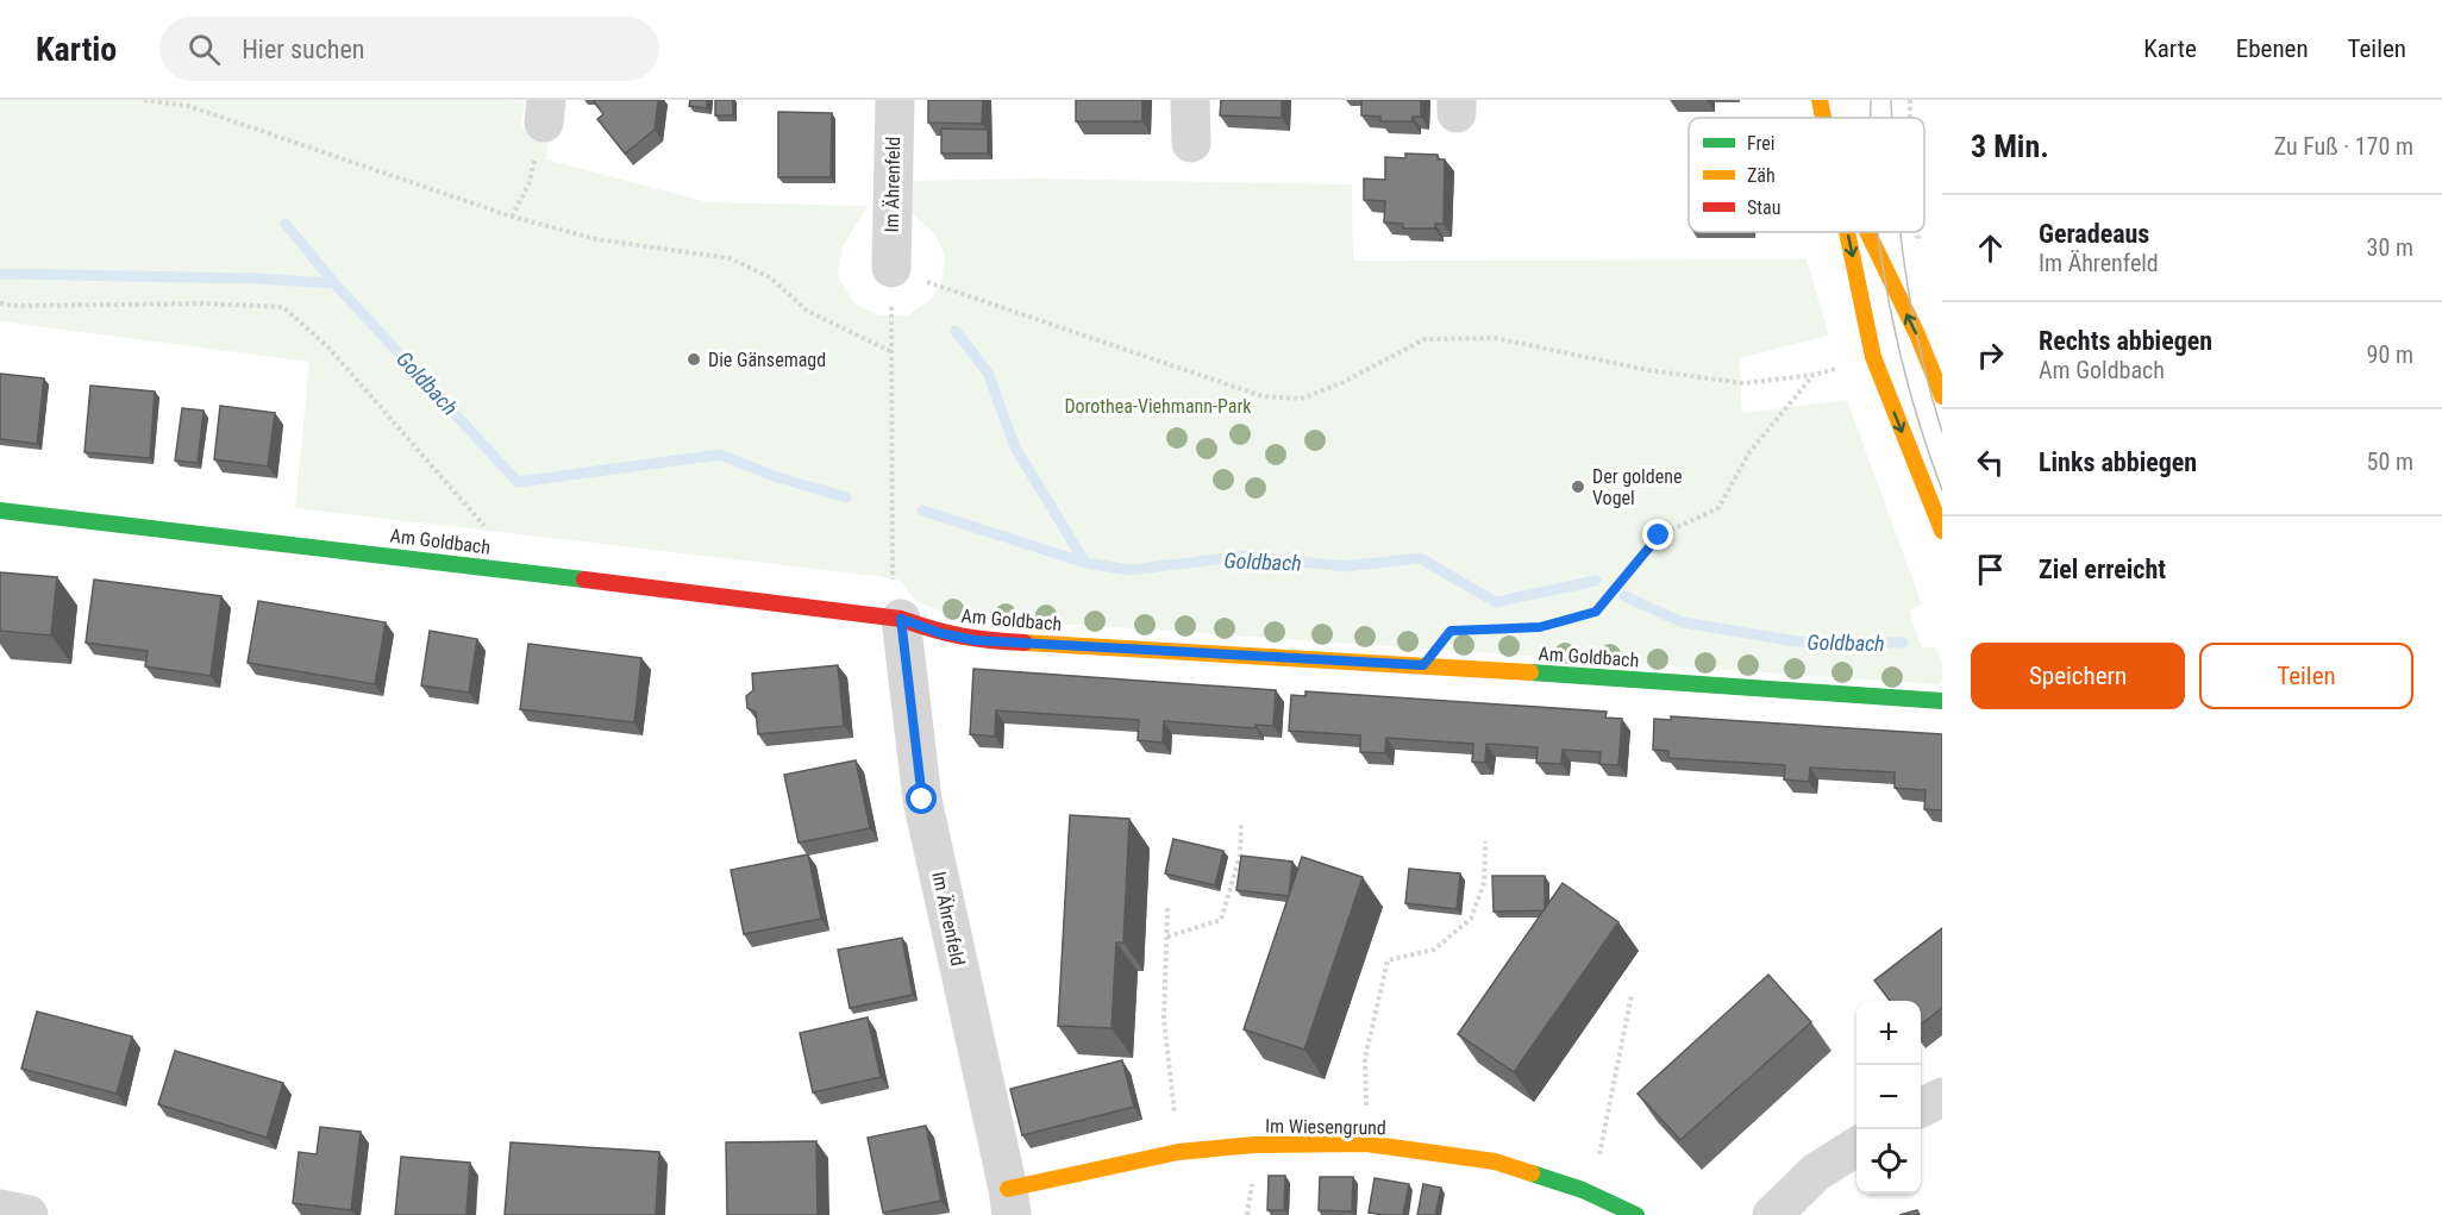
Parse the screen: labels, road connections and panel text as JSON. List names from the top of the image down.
{
  "streets": {
    "street": ["Im Ährenfeld", "Am Goldbach", "Im Wiesengrund"]
  },
  "crossings": [
    ["Im Ährenfeld", "Am Goldbach"],
    ["Im Ährenfeld", "Im Wiesengrund"]
  ],
  "water": ["Goldbach"],
  "parks": ["Dorothea-Viehmann-Park"],
  "places": ["Die Gänsemagd", "Der goldene Vogel"],
  "legend": ["Frei", "Zäh", "Stau"],
  "page": {
    "header": "Kartio",
    "search": "Hier suchen",
    "nav": ["Karte", "Ebenen", "Teilen"],
    "heading": ["3 Min.", "Zu Fuß · 170 m"],
    "list": [
      ["Geradeaus", "Im Ährenfeld", "30 m"],
      ["Rechts abbiegen", "Am Goldbach", "90 m"],
      ["Links abbiegen", "50 m"],
      "Ziel erreicht"
    ],
    "buttons": ["Speichern", "Teilen"],
    "map_buttons": ["+", "−"]
  }
}
